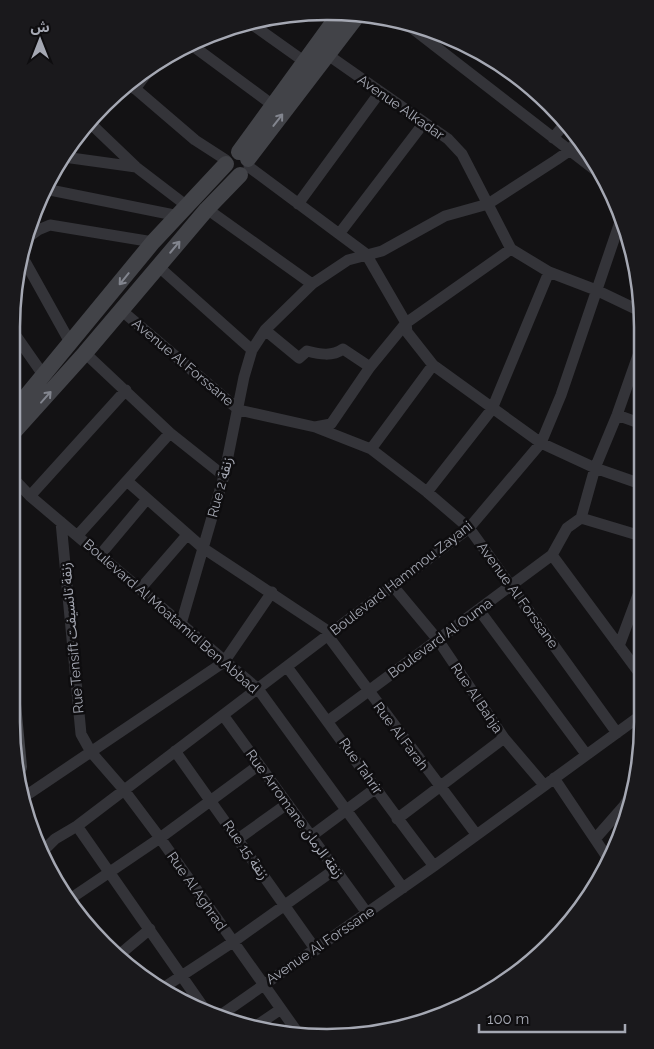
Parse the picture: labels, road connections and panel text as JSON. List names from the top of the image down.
{
  "streets": {
    "street": [
      "Avenue Alkadar",
      "Avenue Al Forssane",
      "Rue 2 زنقة",
      "Boulevard Hammou Zayani",
      "Boulevard Al Moatamid Ben Abbad",
      "Rue Tensift زنقة تانسيفت",
      "Boulevard Al Ouma",
      "Rue Al Bahja",
      "Rue Al Farah",
      "Rue Tahrir",
      "Rue Arromane زنقة الرمان",
      "Rue 15 زنقة",
      "Rue Al Aghrad"
    ]
  },
  "crossings": [
    ["Avenue Alkadar", "Rue 2 زنقة"],
    ["Avenue Al Forssane", "Rue 2 زنقة"],
    ["Avenue Al Forssane", "Boulevard Hammou Zayani"],
    ["Avenue Al Forssane", "Boulevard Al Moatamid Ben Abbad"],
    ["Avenue Al Forssane", "Boulevard Al Ouma"],
    ["Avenue Al Forssane", "Rue Al Bahja"],
    ["Avenue Al Forssane", "Rue Al Farah"],
    ["Avenue Al Forssane", "Rue Tahrir"],
    ["Avenue Al Forssane", "Rue Arromane زنقة الرمان"],
    ["Avenue Al Forssane", "Rue 15 زنقة"],
    ["Avenue Al Forssane", "Rue Al Aghrad"],
    ["Rue 2 زنقة", "Boulevard Al Moatamid Ben Abbad"],
    ["Rue 2 زنقة", "Rue Al Farah"],
    ["Boulevard Hammou Zayani", "Boulevard Al Moatamid Ben Abbad"],
    ["Boulevard Hammou Zayani", "Rue Al Bahja"],
    ["Boulevard Hammou Zayani", "Rue Al Farah"],
    ["Boulevard Hammou Zayani", "Rue Tahrir"],
    ["Boulevard Hammou Zayani", "Rue Arromane زنقة الرمان"],
    ["Boulevard Hammou Zayani", "Rue 15 زنقة"],
    ["Boulevard Hammou Zayani", "Rue Al Aghrad"],
    ["Boulevard Al Moatamid Ben Abbad", "Rue Tensift زنقة تانسيفت"],
    ["Rue Tensift زنقة تانسيفت", "Rue Al Aghrad"],
    ["Boulevard Al Ouma", "Rue Al Bahja"],
    ["Boulevard Al Ouma", "Rue Al Farah"],
    ["Boulevard Al Ouma", "Rue Tahrir"]
  ],
  "scale_bar": "100 m",
  "north": "top"
}
